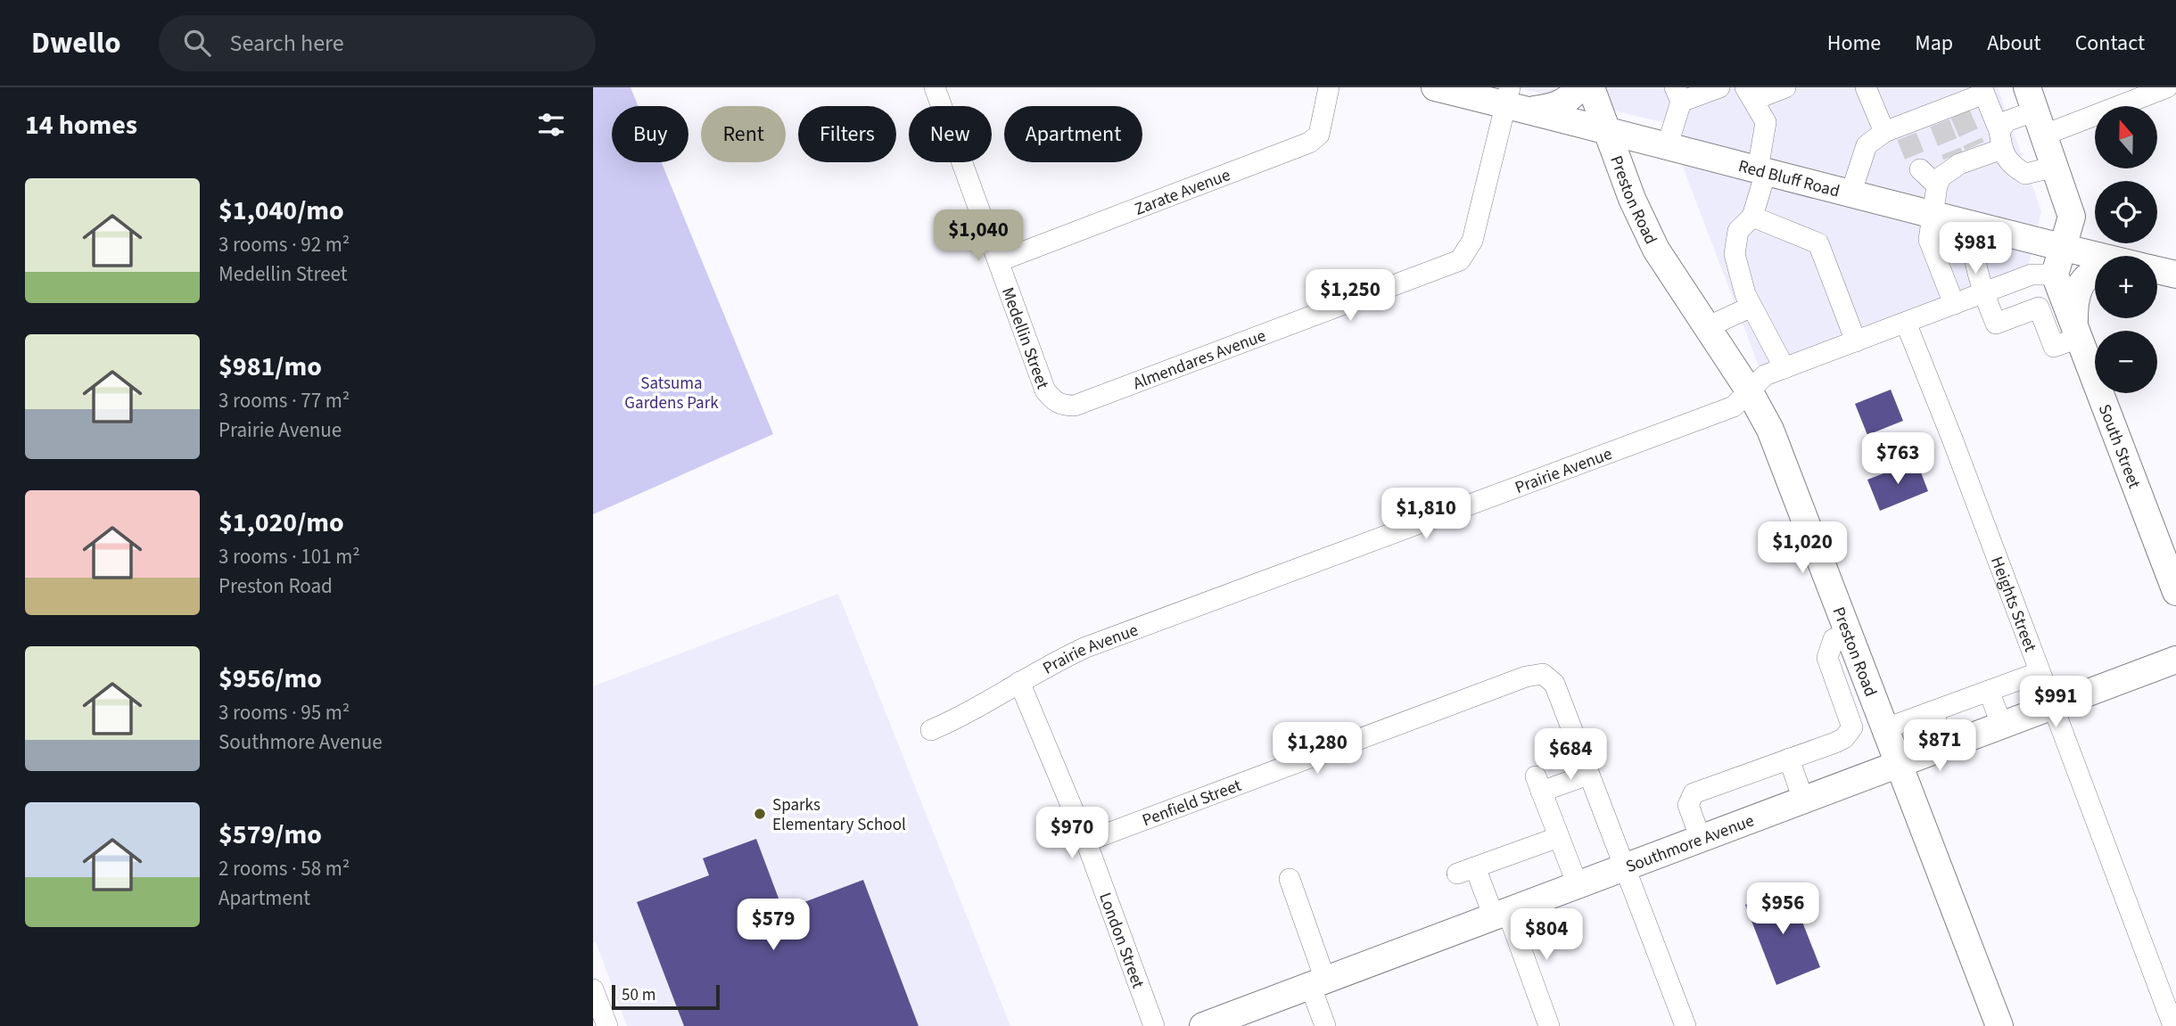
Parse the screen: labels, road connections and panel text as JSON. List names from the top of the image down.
{
  "streets": {
    "main road": [
      "Red Bluff Road",
      "Preston Road",
      "South Street",
      "Southmore Avenue"
    ],
    "street": [
      "Zarate Avenue",
      "Medellin Street",
      "Almendares Avenue",
      "Prairie Avenue",
      "Heights Street",
      "Penfield Street",
      "London Street"
    ]
  },
  "crossings": [
    ["Red Bluff Road", "Preston Road"],
    ["Red Bluff Road", "Almendares Avenue"],
    ["Zarate Avenue", "Medellin Street"],
    ["Preston Road", "Prairie Avenue"],
    ["Preston Road", "Southmore Avenue"],
    ["Medellin Street", "Almendares Avenue"],
    ["South Street", "Prairie Avenue"],
    ["Prairie Avenue", "Heights Street"],
    ["Prairie Avenue", "London Street"],
    ["Heights Street", "Southmore Avenue"],
    ["Penfield Street", "London Street"]
  ],
  "parks": ["Satsuma Gardens Park"],
  "places": ["Sparks Elementary School"],
  "scale_bar": "50 m",
  "north": "top",
  "page": {
    "header": "Dwello",
    "search": "Search here",
    "nav": [
      "Home",
      "Map",
      "About",
      "Contact"
    ],
    "heading": "14 homes",
    "map_buttons": ["+", "−"],
    "chip": [
      "Buy",
      "Rent",
      "Filters",
      "New",
      "Apartment"
    ],
    "list": [
      {
        "name": "$1,040/mo",
        "note": "3 rooms · 92 m² · Medellin Street"
      },
      {
        "name": "$981/mo",
        "note": "3 rooms · 77 m² · Prairie Avenue"
      },
      {
        "name": "$1,020/mo",
        "note": "3 rooms · 101 m² · Preston Road"
      },
      {
        "name": "$956/mo",
        "note": "3 rooms · 95 m² · Southmore Avenue"
      },
      {
        "name": "$579/mo",
        "note": "2 rooms · 58 m² · Apartment"
      }
    ],
    "price": [
      "$1,040",
      "$981",
      "$1,250",
      "$763",
      "$1,810",
      "$1,020",
      "$991",
      "$871",
      "$1,280",
      "$684",
      "$970",
      "$956",
      "$579",
      "$804"
    ],
    "scale": "50 m"
  }
}
